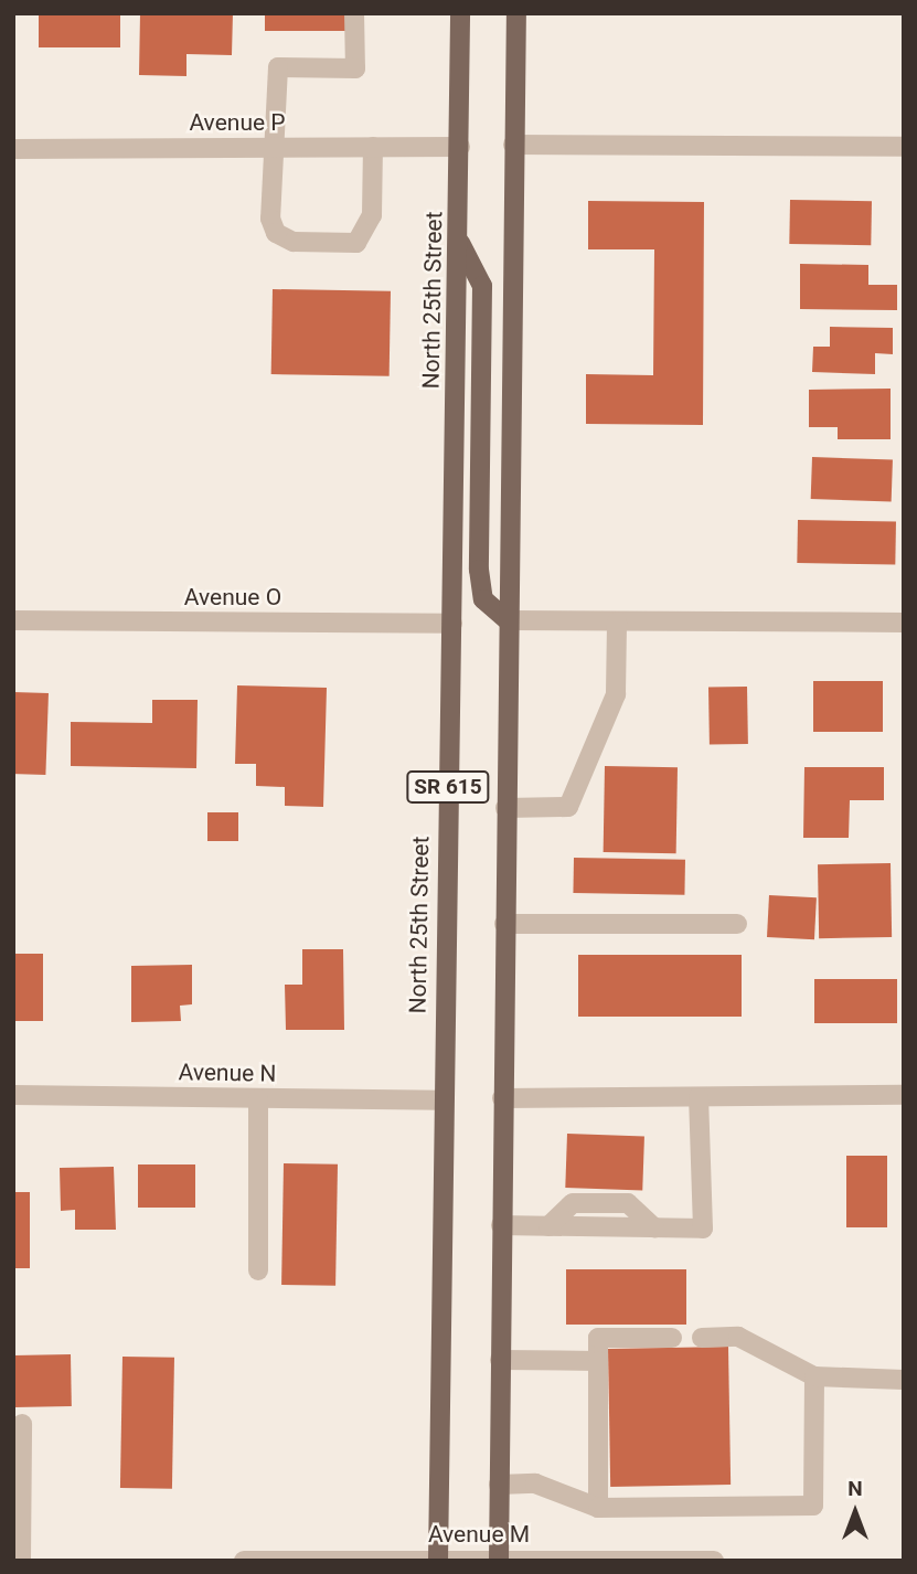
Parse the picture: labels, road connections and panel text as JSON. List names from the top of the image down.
{
  "streets": {
    "main road": ["North 25th Street", "SR 615"],
    "street": [
      "Avenue P",
      "Avenue O",
      "Avenue N",
      "Avenue M"
    ]
  },
  "crossings": [
    ["Avenue P", "North 25th Street"],
    ["North 25th Street", "Avenue O"],
    ["North 25th Street", "Avenue N"],
    ["North 25th Street", "Avenue M"],
    ["SR 615", "Avenue M"]
  ],
  "north": "top"
}
